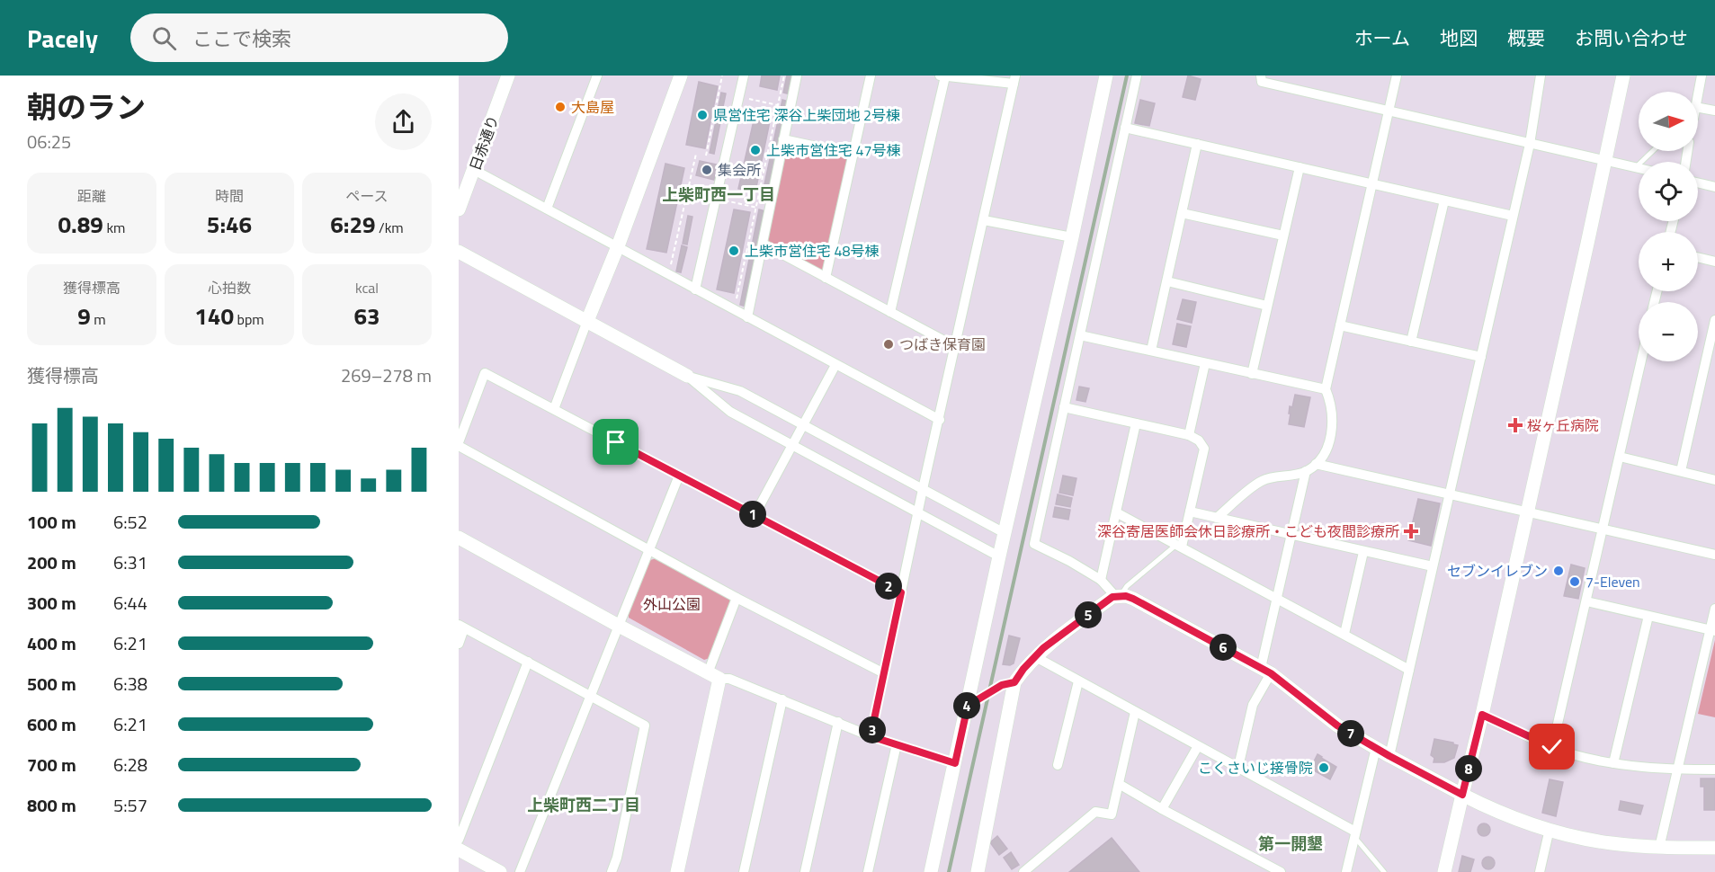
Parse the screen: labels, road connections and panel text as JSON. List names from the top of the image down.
{
  "streets": {
    "street": ["日赤通り"]
  },
  "districts": ["上柴町西一丁目", "上柴町西二丁目", "第一開墾"],
  "parks": ["外山公園"],
  "places": {
    "other": [
      "大島屋",
      "県営住宅 深谷上柴団地 2号棟",
      "上柴市営住宅 47号棟",
      "集会所",
      "上柴市営住宅 48号棟",
      "つばき保育園",
      "セブンイレブン",
      "7-Eleven",
      "こくさいじ接骨院"
    ],
    "health": ["桜ヶ丘病院", "深谷寄居医師会休日診療所・こども夜間診療所"]
  },
  "north": "right",
  "page": {
    "header": "Pacely",
    "search": "ここで検索",
    "nav": [
      "ホーム",
      "地図",
      "概要",
      "お問い合わせ"
    ],
    "heading": ["朝のラン", "06:25"],
    "map_buttons": ["+", "−"],
    "stats": [
      ["距離", "0.89 km"],
      ["時間", "5:46"],
      ["ペース", "6:29 /km"],
      ["獲得標高", "9 m"],
      ["心拍数", "140 bpm"],
      ["kcal", "63"]
    ],
    "chart": ["獲得標高", "269–278 m"],
    "pins": [
      "1",
      "2",
      "5",
      "6",
      "4",
      "3",
      "7",
      "8"
    ],
    "list": [
      {
        "name": "100 m",
        "note": "6:52"
      },
      {
        "name": "200 m",
        "note": "6:31"
      },
      {
        "name": "300 m",
        "note": "6:44"
      },
      {
        "name": "400 m",
        "note": "6:21"
      },
      {
        "name": "500 m",
        "note": "6:38"
      },
      {
        "name": "600 m",
        "note": "6:21"
      },
      {
        "name": "700 m",
        "note": "6:28"
      },
      {
        "name": "800 m",
        "note": "5:57"
      }
    ]
  }
}
